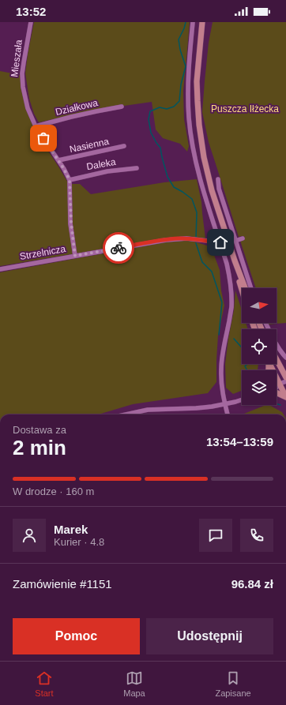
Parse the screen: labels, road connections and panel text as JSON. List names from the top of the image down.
{
  "streets": {
    "street": [
      "Mieszała",
      "Działkowa",
      "Nasienna",
      "Daleka",
      "Strzelnicza"
    ]
  },
  "crossings": [
    ["Mieszała", "Działkowa"],
    ["Mieszała", "Nasienna"],
    ["Mieszała", "Daleka"],
    ["Mieszała", "Strzelnicza"]
  ],
  "parks": ["Puszcza Iłżecka"],
  "north": "right",
  "page": {
    "status": "13:52",
    "heading": ["2 min", "Dostawa za", "13:54–13:59"],
    "panel": [
      "Marek",
      "Kurier · 4.8",
      "Zamówienie #1151",
      "96.84 zł"
    ],
    "bar": "W drodze · 160 m",
    "buttons": ["Pomoc", "Udostępnij"],
    "tabs": ["Start", "Mapa", "Zapisane"]
  }
}
